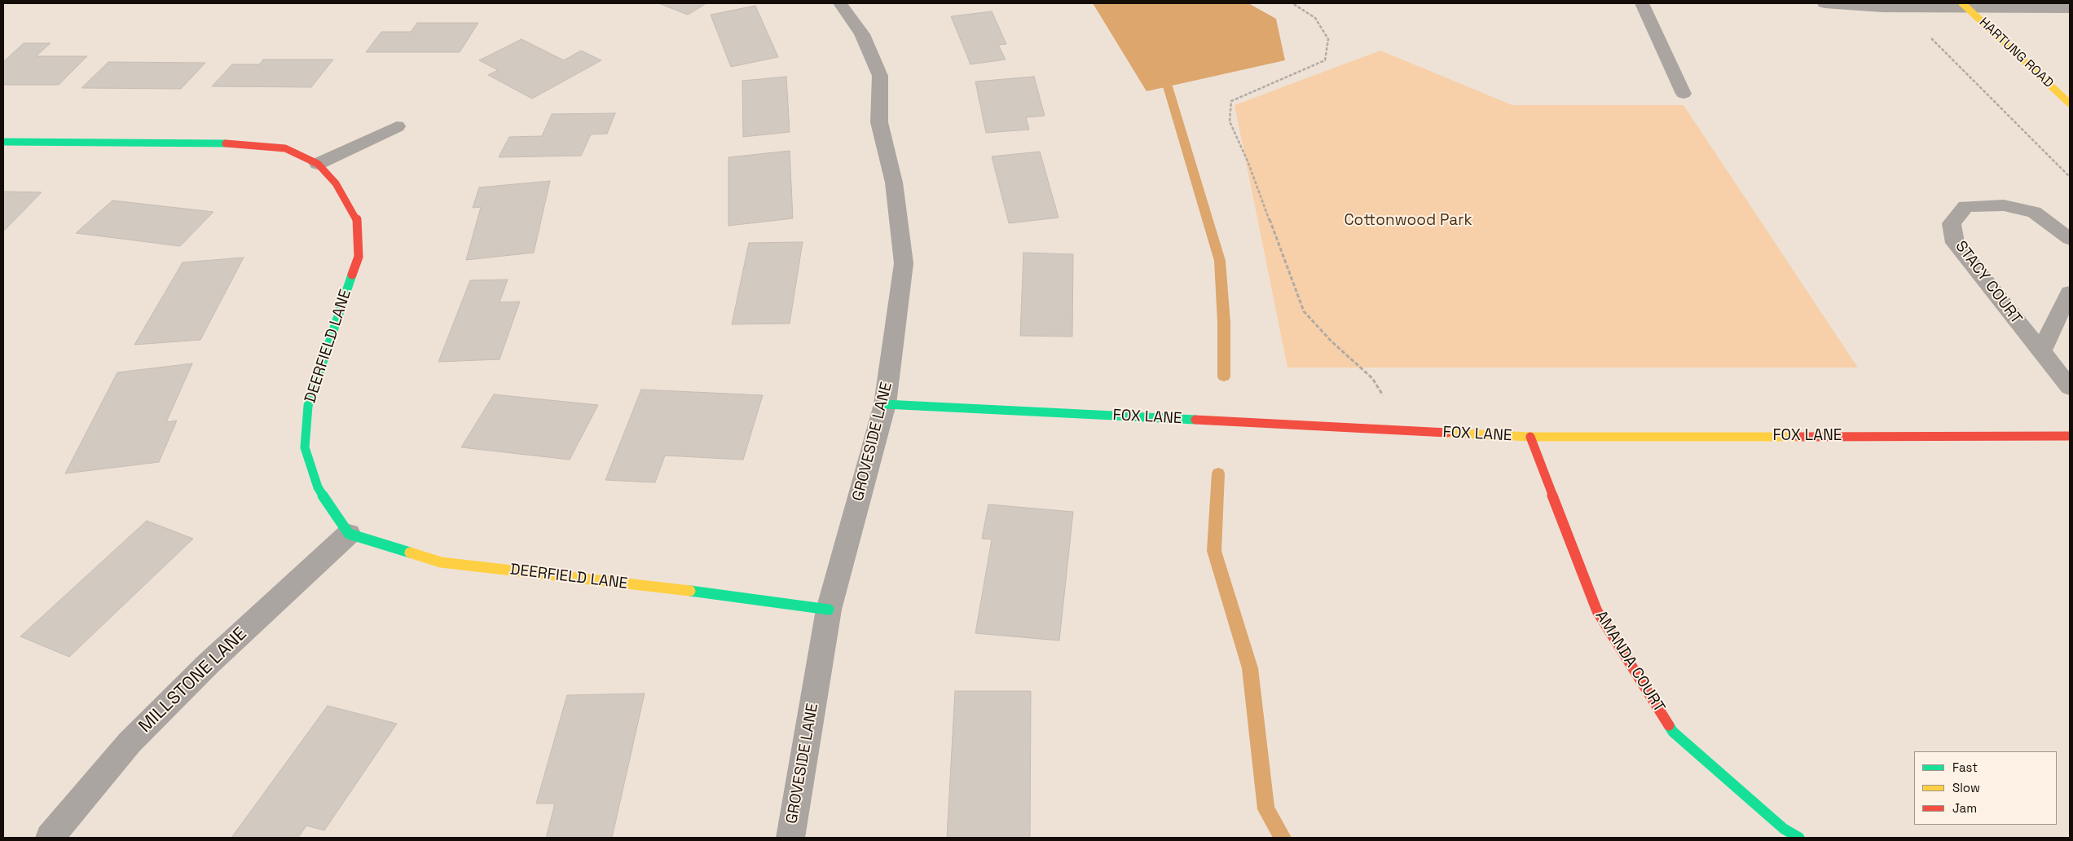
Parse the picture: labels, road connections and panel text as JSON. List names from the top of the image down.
{
  "streets": {
    "street": [
      "HARTUNG ROAD",
      "STACY COURT",
      "DEERFIELD LANE",
      "FOX LANE",
      "GROVESIDE LANE",
      "AMANDA COURT",
      "MILLSTONE LANE"
    ]
  },
  "crossings": [
    ["DEERFIELD LANE", "GROVESIDE LANE"],
    ["DEERFIELD LANE", "MILLSTONE LANE"],
    ["FOX LANE", "GROVESIDE LANE"],
    ["FOX LANE", "AMANDA COURT"]
  ],
  "parks": ["Cottonwood Park"],
  "legend": ["Fast", "Slow", "Jam"]
}
